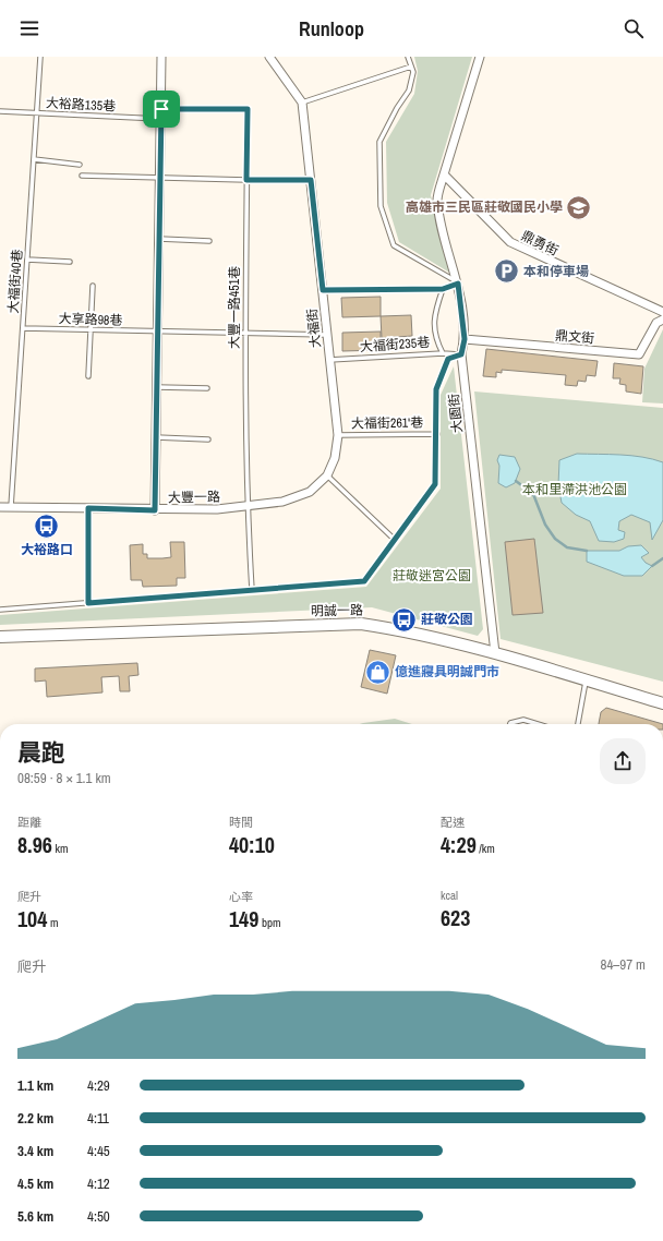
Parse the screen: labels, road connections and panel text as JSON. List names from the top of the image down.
{
  "streets": {
    "street": [
      "鼎勇街",
      "大福街",
      "鼎文街",
      "大園街",
      "大豐一路",
      "明誠一路"
    ],
    "lane": [
      "大裕路135巷",
      "大福街40巷",
      "大豐一路451巷",
      "大享路98巷",
      "大福街235巷",
      "大福街261'巷"
    ]
  },
  "crossings": [
    ["大裕路135巷", "大福街40巷"],
    ["鼎勇街", "大園街"],
    ["大福街40巷", "大享路98巷"],
    ["大福街40巷", "大豐一路"],
    ["大豐一路451巷", "大享路98巷"],
    ["大豐一路451巷", "大豐一路"],
    ["大豐一路451巷", "明誠一路"],
    ["大享路98巷", "大福街"],
    ["大福街", "大福街235巷"],
    ["大福街", "大福街261'巷"],
    ["大福街", "大豐一路"],
    ["鼎文街", "大園街"],
    ["大福街235巷", "大園街"],
    ["大園街", "明誠一路"]
  ],
  "parks": ["本和里滯洪池公園", "莊敬迷宮公園"],
  "places": {
    "school or university": ["高雄市三民區莊敬國民小學"],
    "parking": ["本和停車場"],
    "bus stop": ["大裕路口", "莊敬公園"],
    "shop": ["億進寢具明誠門市"]
  },
  "page": {
    "header": "Runloop",
    "heading": ["晨跑", "08:59 · 8 × 1.1 km"],
    "stats": [
      ["距離", "8.96 km"],
      ["時間", "40:10"],
      ["配速", "4:29 /km"],
      ["爬升", "104 m"],
      ["心率", "149 bpm"],
      ["kcal", "623"]
    ],
    "chart": ["爬升", "84–97 m"],
    "list": [
      {
        "name": "1.1 km",
        "note": "4:29"
      },
      {
        "name": "2.2 km",
        "note": "4:11"
      },
      {
        "name": "3.4 km",
        "note": "4:45"
      },
      {
        "name": "4.5 km",
        "note": "4:12"
      },
      {
        "name": "5.6 km",
        "note": "4:50"
      }
    ]
  }
}
